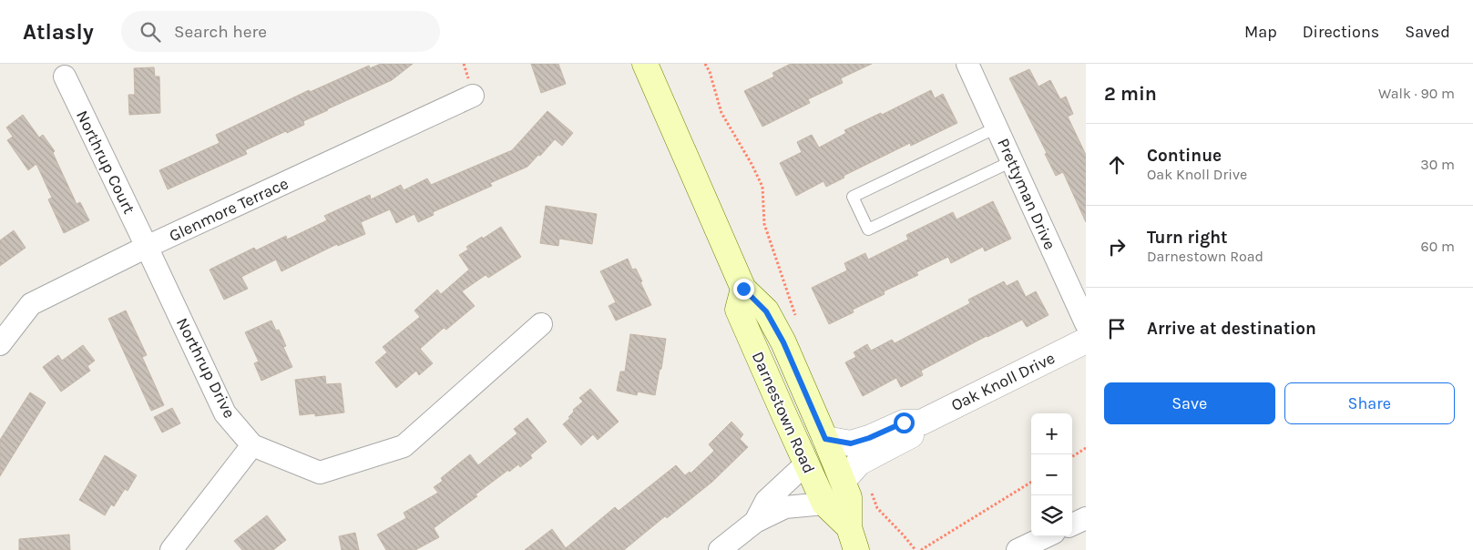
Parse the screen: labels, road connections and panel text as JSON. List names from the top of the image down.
{
  "streets": {
    "main road": ["Darnestown Road"],
    "street": [
      "Northrup Court",
      "Prettyman Drive",
      "Glenmore Terrace",
      "Northrup Drive",
      "Oak Knoll Drive"
    ]
  },
  "crossings": [
    ["Northrup Court", "Glenmore Terrace"],
    ["Northrup Court", "Northrup Drive"],
    ["Glenmore Terrace", "Northrup Drive"],
    ["Oak Knoll Drive", "Darnestown Road"]
  ],
  "page": {
    "header": "Atlasly",
    "search": "Search here",
    "nav": ["Map", "Directions", "Saved"],
    "heading": ["2 min", "Walk · 90 m"],
    "list": [
      ["Continue", "Oak Knoll Drive", "30 m"],
      ["Turn right", "Darnestown Road", "60 m"],
      "Arrive at destination"
    ],
    "buttons": ["Save", "Share"],
    "map_buttons": ["+", "−"]
  }
}
